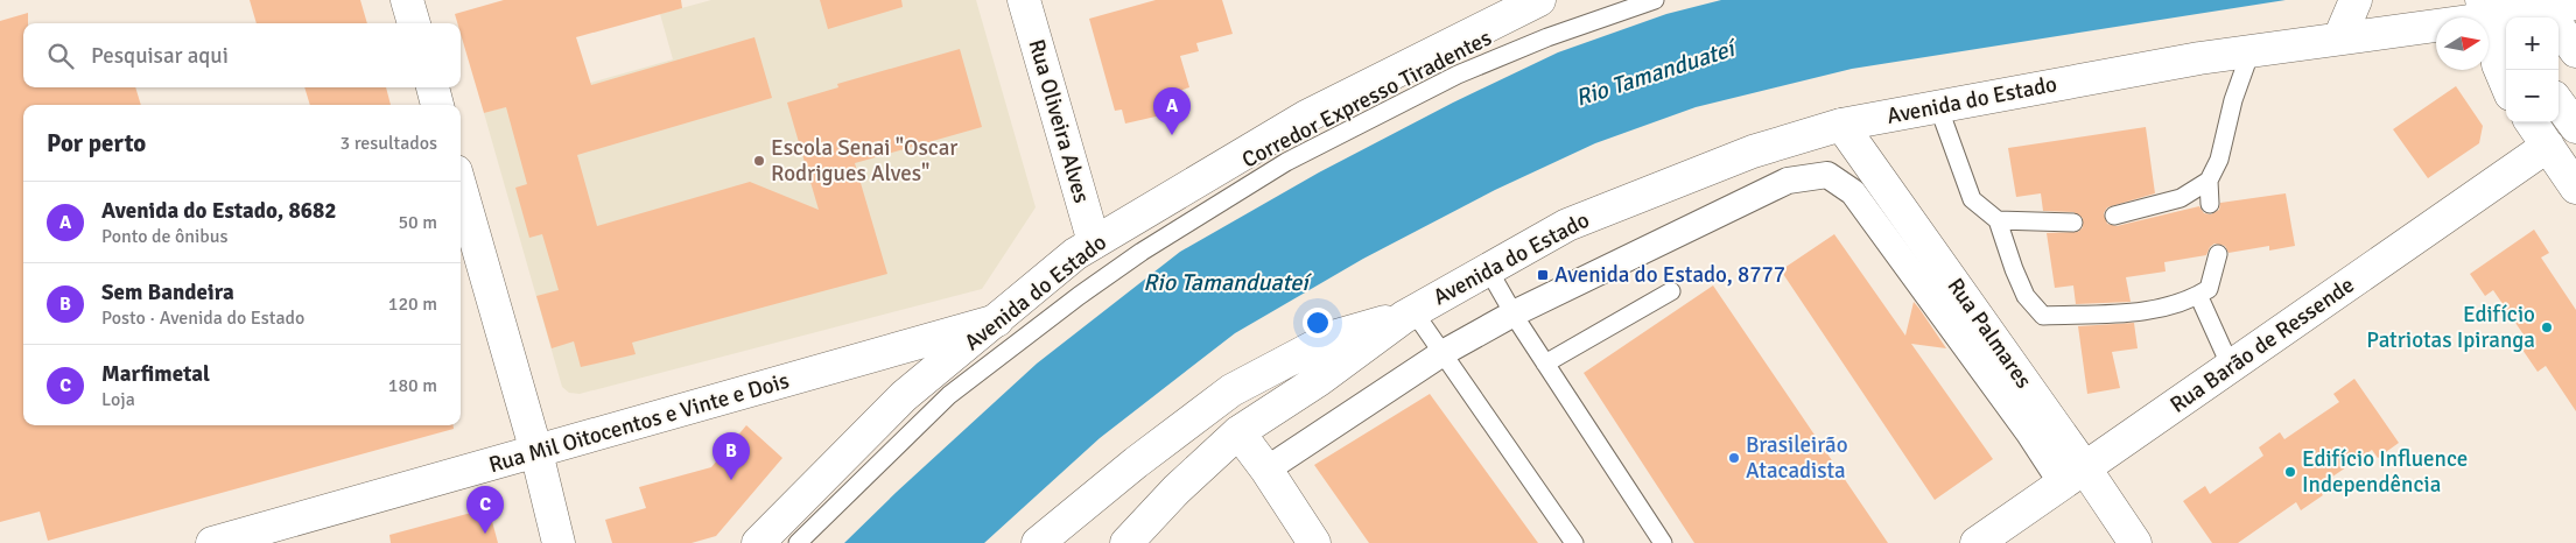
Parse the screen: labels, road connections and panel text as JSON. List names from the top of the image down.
{
  "streets": {
    "main road": [
      "Avenida do Estado",
      "Rua Oliveira Alves",
      "Rua Palmares",
      "Rua Barão de Ressende",
      "Rua Mil Oitocentos e Vinte e Dois"
    ],
    "lane": ["Corredor Expresso Tiradentes"]
  },
  "crossings": [
    ["Avenida do Estado", "Rua Oliveira Alves"],
    ["Avenida do Estado", "Rua Palmares"],
    ["Avenida do Estado", "Rua Mil Oitocentos e Vinte e Dois"],
    ["Rua Palmares", "Rua Barão de Ressende"]
  ],
  "water": ["Rio Tamanduateí"],
  "places": {
    "other": [
      "Escola Senai \"Oscar Rodrigues Alves\"",
      "Edifício Patriotas Ipiranga",
      "Brasileirão Atacadista",
      "Edifício Influence Independência"
    ],
    "transit": ["Avenida do Estado, 8777"]
  },
  "north": "right",
  "page": {
    "map_buttons": ["+", "−"],
    "search": "Pesquisar aqui",
    "pins": ["A", "B", "C"],
    "heading": ["Por perto", "3 resultados"],
    "list": [
      {
        "mark": "A",
        "name": "Avenida do Estado, 8682",
        "note": "Ponto de ônibus",
        "value": "50 m"
      },
      {
        "mark": "B",
        "name": "Sem Bandeira",
        "note": "Posto · Avenida do Estado",
        "value": "120 m"
      },
      {
        "mark": "C",
        "name": "Marfimetal",
        "note": "Loja",
        "value": "180 m"
      }
    ]
  }
}
